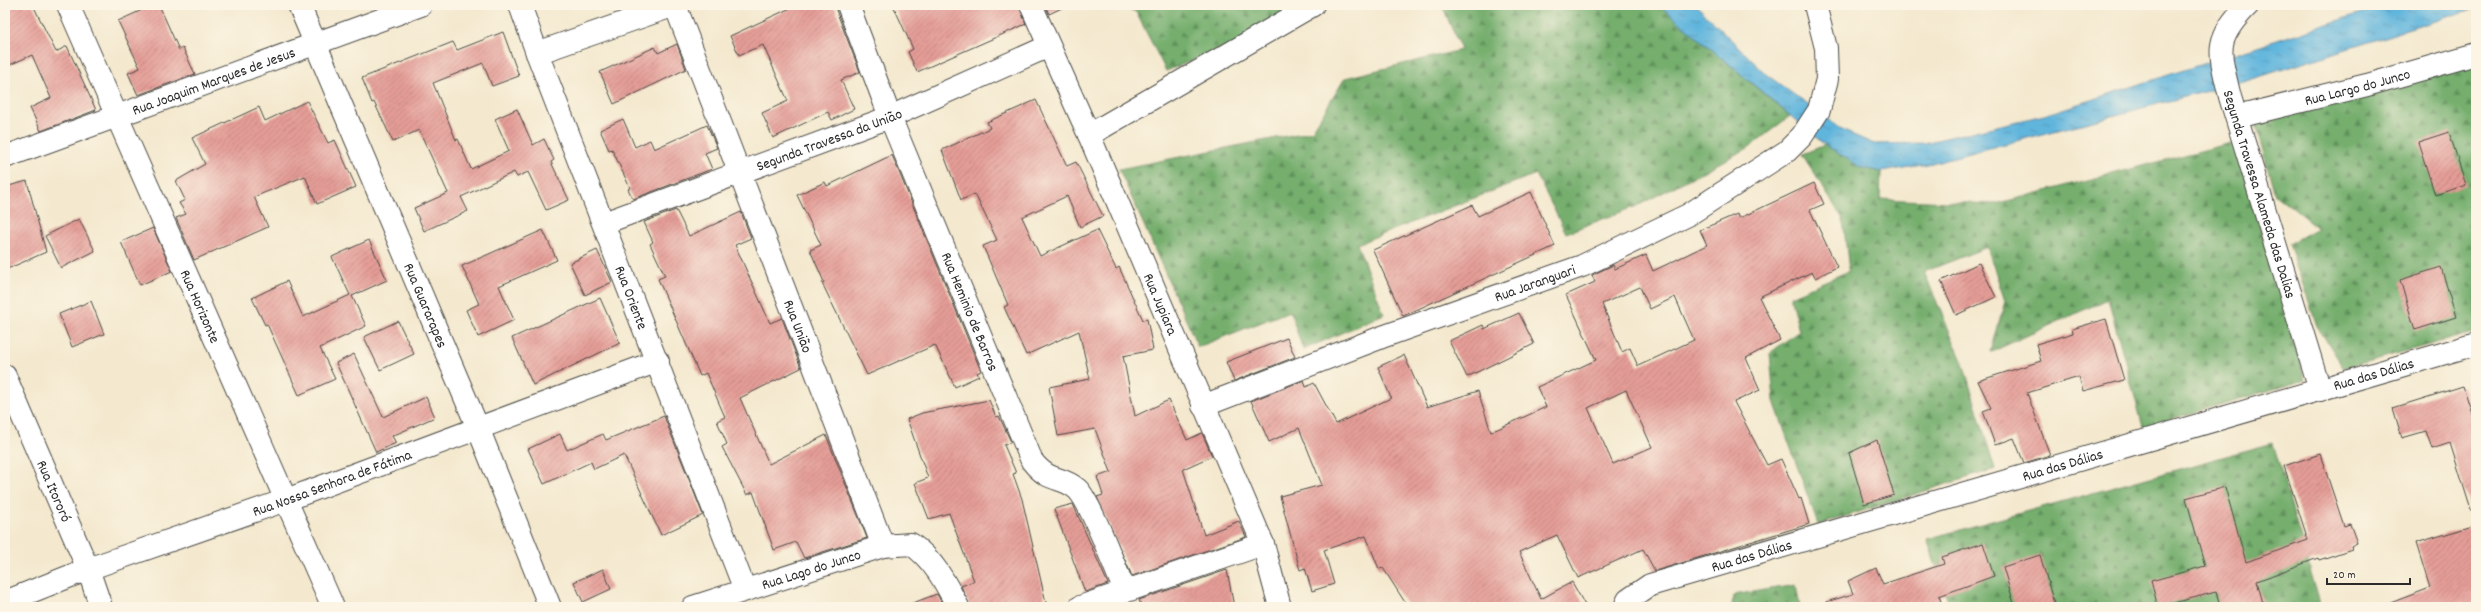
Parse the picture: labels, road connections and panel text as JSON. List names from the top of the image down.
{
  "streets": {
    "street": [
      "Rua Joaquim Marques de Jesus",
      "Rua Largo do Junco",
      "Segunda Travessa da União",
      "Segunda Travessa Alameda das Dalias",
      "Rua Jaranguari",
      "Rua Oriente",
      "Rua Jupiara",
      "Rua Guararapes",
      "Rua Horizonte",
      "Rua Heminio de Barros",
      "Rua União",
      "Rua das Dálias",
      "Rua Nossa Senhora de Fátima",
      "Rua Itororó",
      "Rua Lago do Junco"
    ]
  },
  "crossings": [
    ["Rua Joaquim Marques de Jesus", "Rua Guararapes"],
    ["Rua Joaquim Marques de Jesus", "Rua Horizonte"],
    ["Rua Largo do Junco", "Segunda Travessa Alameda das Dalias"],
    ["Segunda Travessa da União", "Rua Oriente"],
    ["Segunda Travessa da União", "Rua Jupiara"],
    ["Segunda Travessa da União", "Rua Heminio de Barros"],
    ["Segunda Travessa da União", "Rua União"],
    ["Segunda Travessa Alameda das Dalias", "Rua das Dálias"],
    ["Rua Jaranguari", "Rua Jupiara"],
    ["Rua Oriente", "Rua Nossa Senhora de Fátima"],
    ["Rua Oriente", "Rua Lago do Junco"],
    ["Rua Guararapes", "Rua Nossa Senhora de Fátima"],
    ["Rua Horizonte", "Rua Nossa Senhora de Fátima"],
    ["Rua União", "Rua Lago do Junco"],
    ["Rua Nossa Senhora de Fátima", "Rua Itororó"]
  ],
  "scale_bar": "20 m"
}
